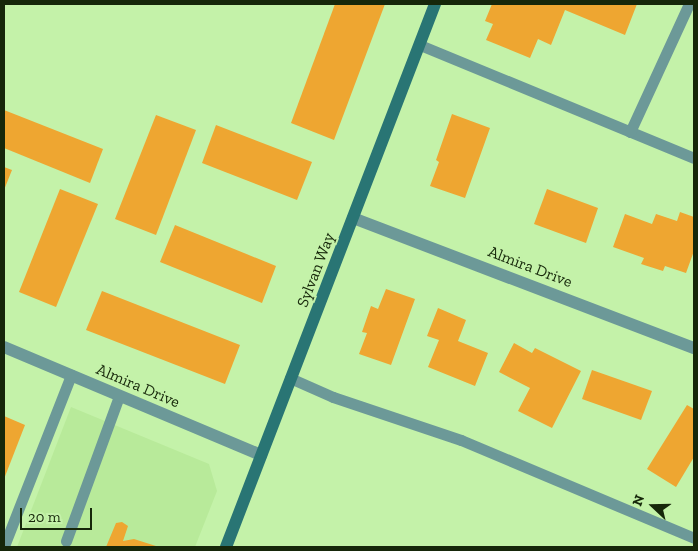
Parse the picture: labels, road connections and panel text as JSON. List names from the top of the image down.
{
  "streets": {
    "main road": ["Sylvan Way"],
    "street": ["Almira Drive"]
  },
  "crossings": [
    ["Almira Drive", "Sylvan Way"]
  ],
  "scale_bar": "20 m",
  "north": "left"
}
